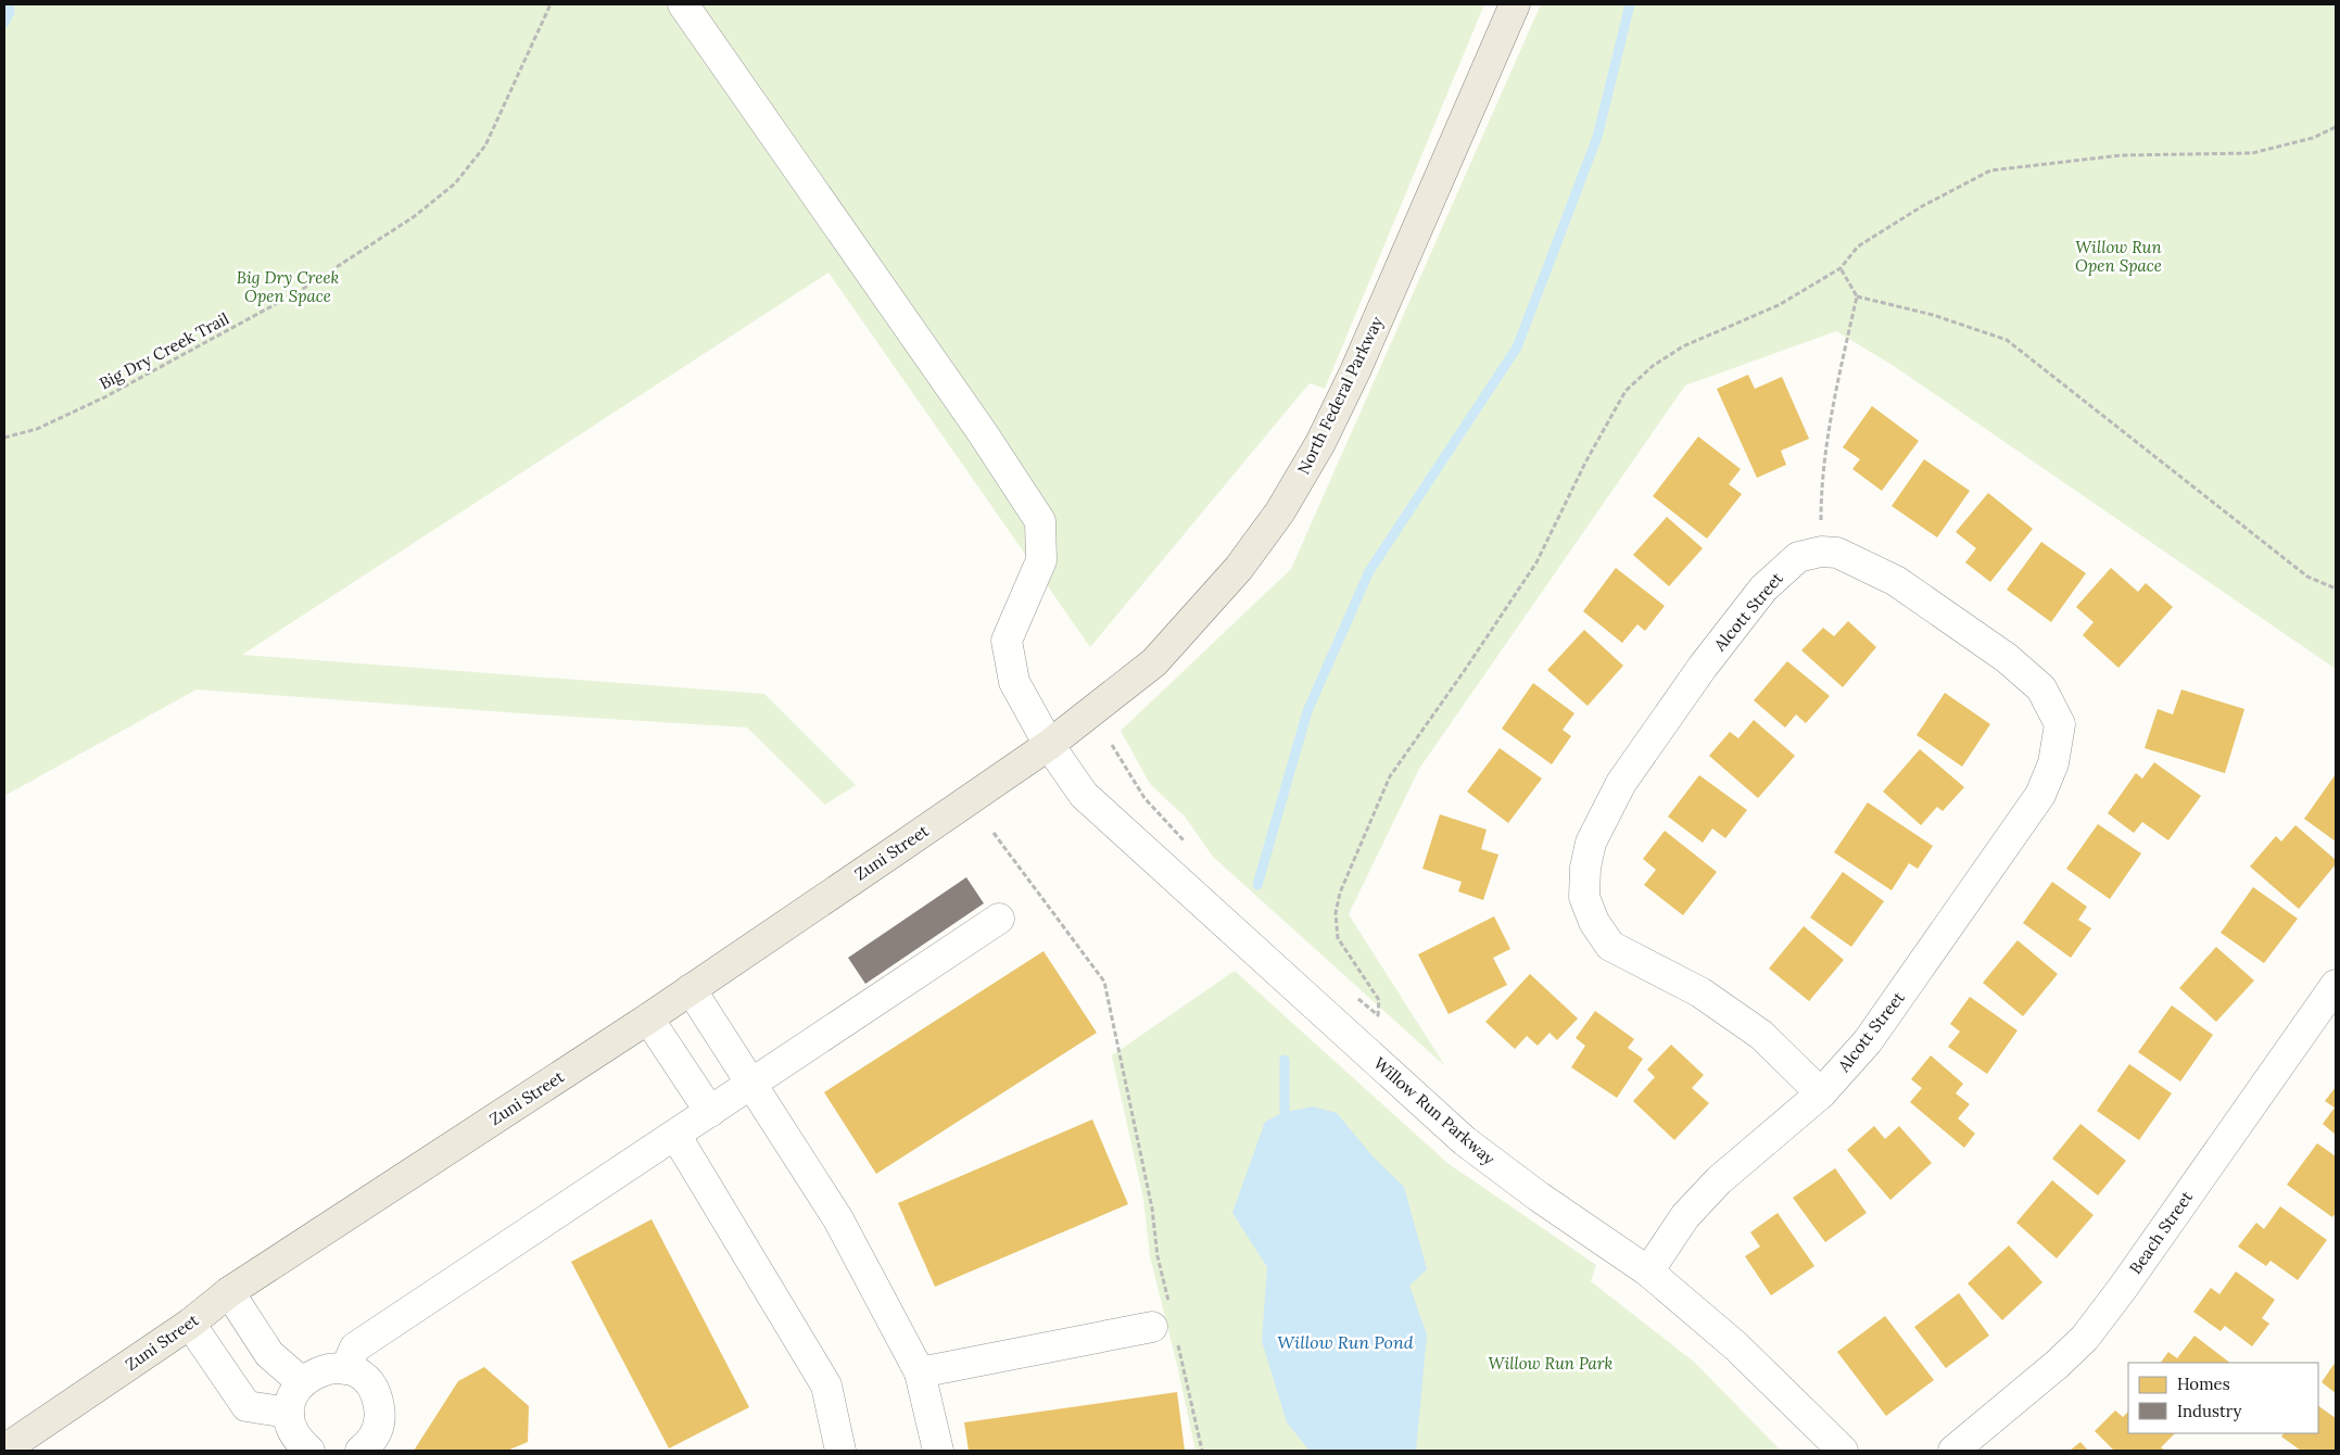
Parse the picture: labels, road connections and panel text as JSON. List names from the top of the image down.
{
  "streets": {
    "main road": ["North Federal Parkway", "Zuni Street"],
    "street": ["Alcott Street", "Willow Run Parkway", "Beach Street"],
    "path": ["Big Dry Creek Trail"]
  },
  "crossings": [
    ["North Federal Parkway", "Zuni Street"],
    ["North Federal Parkway", "Willow Run Parkway"],
    ["Alcott Street", "Willow Run Parkway"],
    ["Zuni Street", "Willow Run Parkway"]
  ],
  "water": ["Willow Run Pond"],
  "parks": ["Willow Run Open Space", "Big Dry Creek Open Space", "Willow Run Park"],
  "legend": ["Homes", "Industry"]
}
